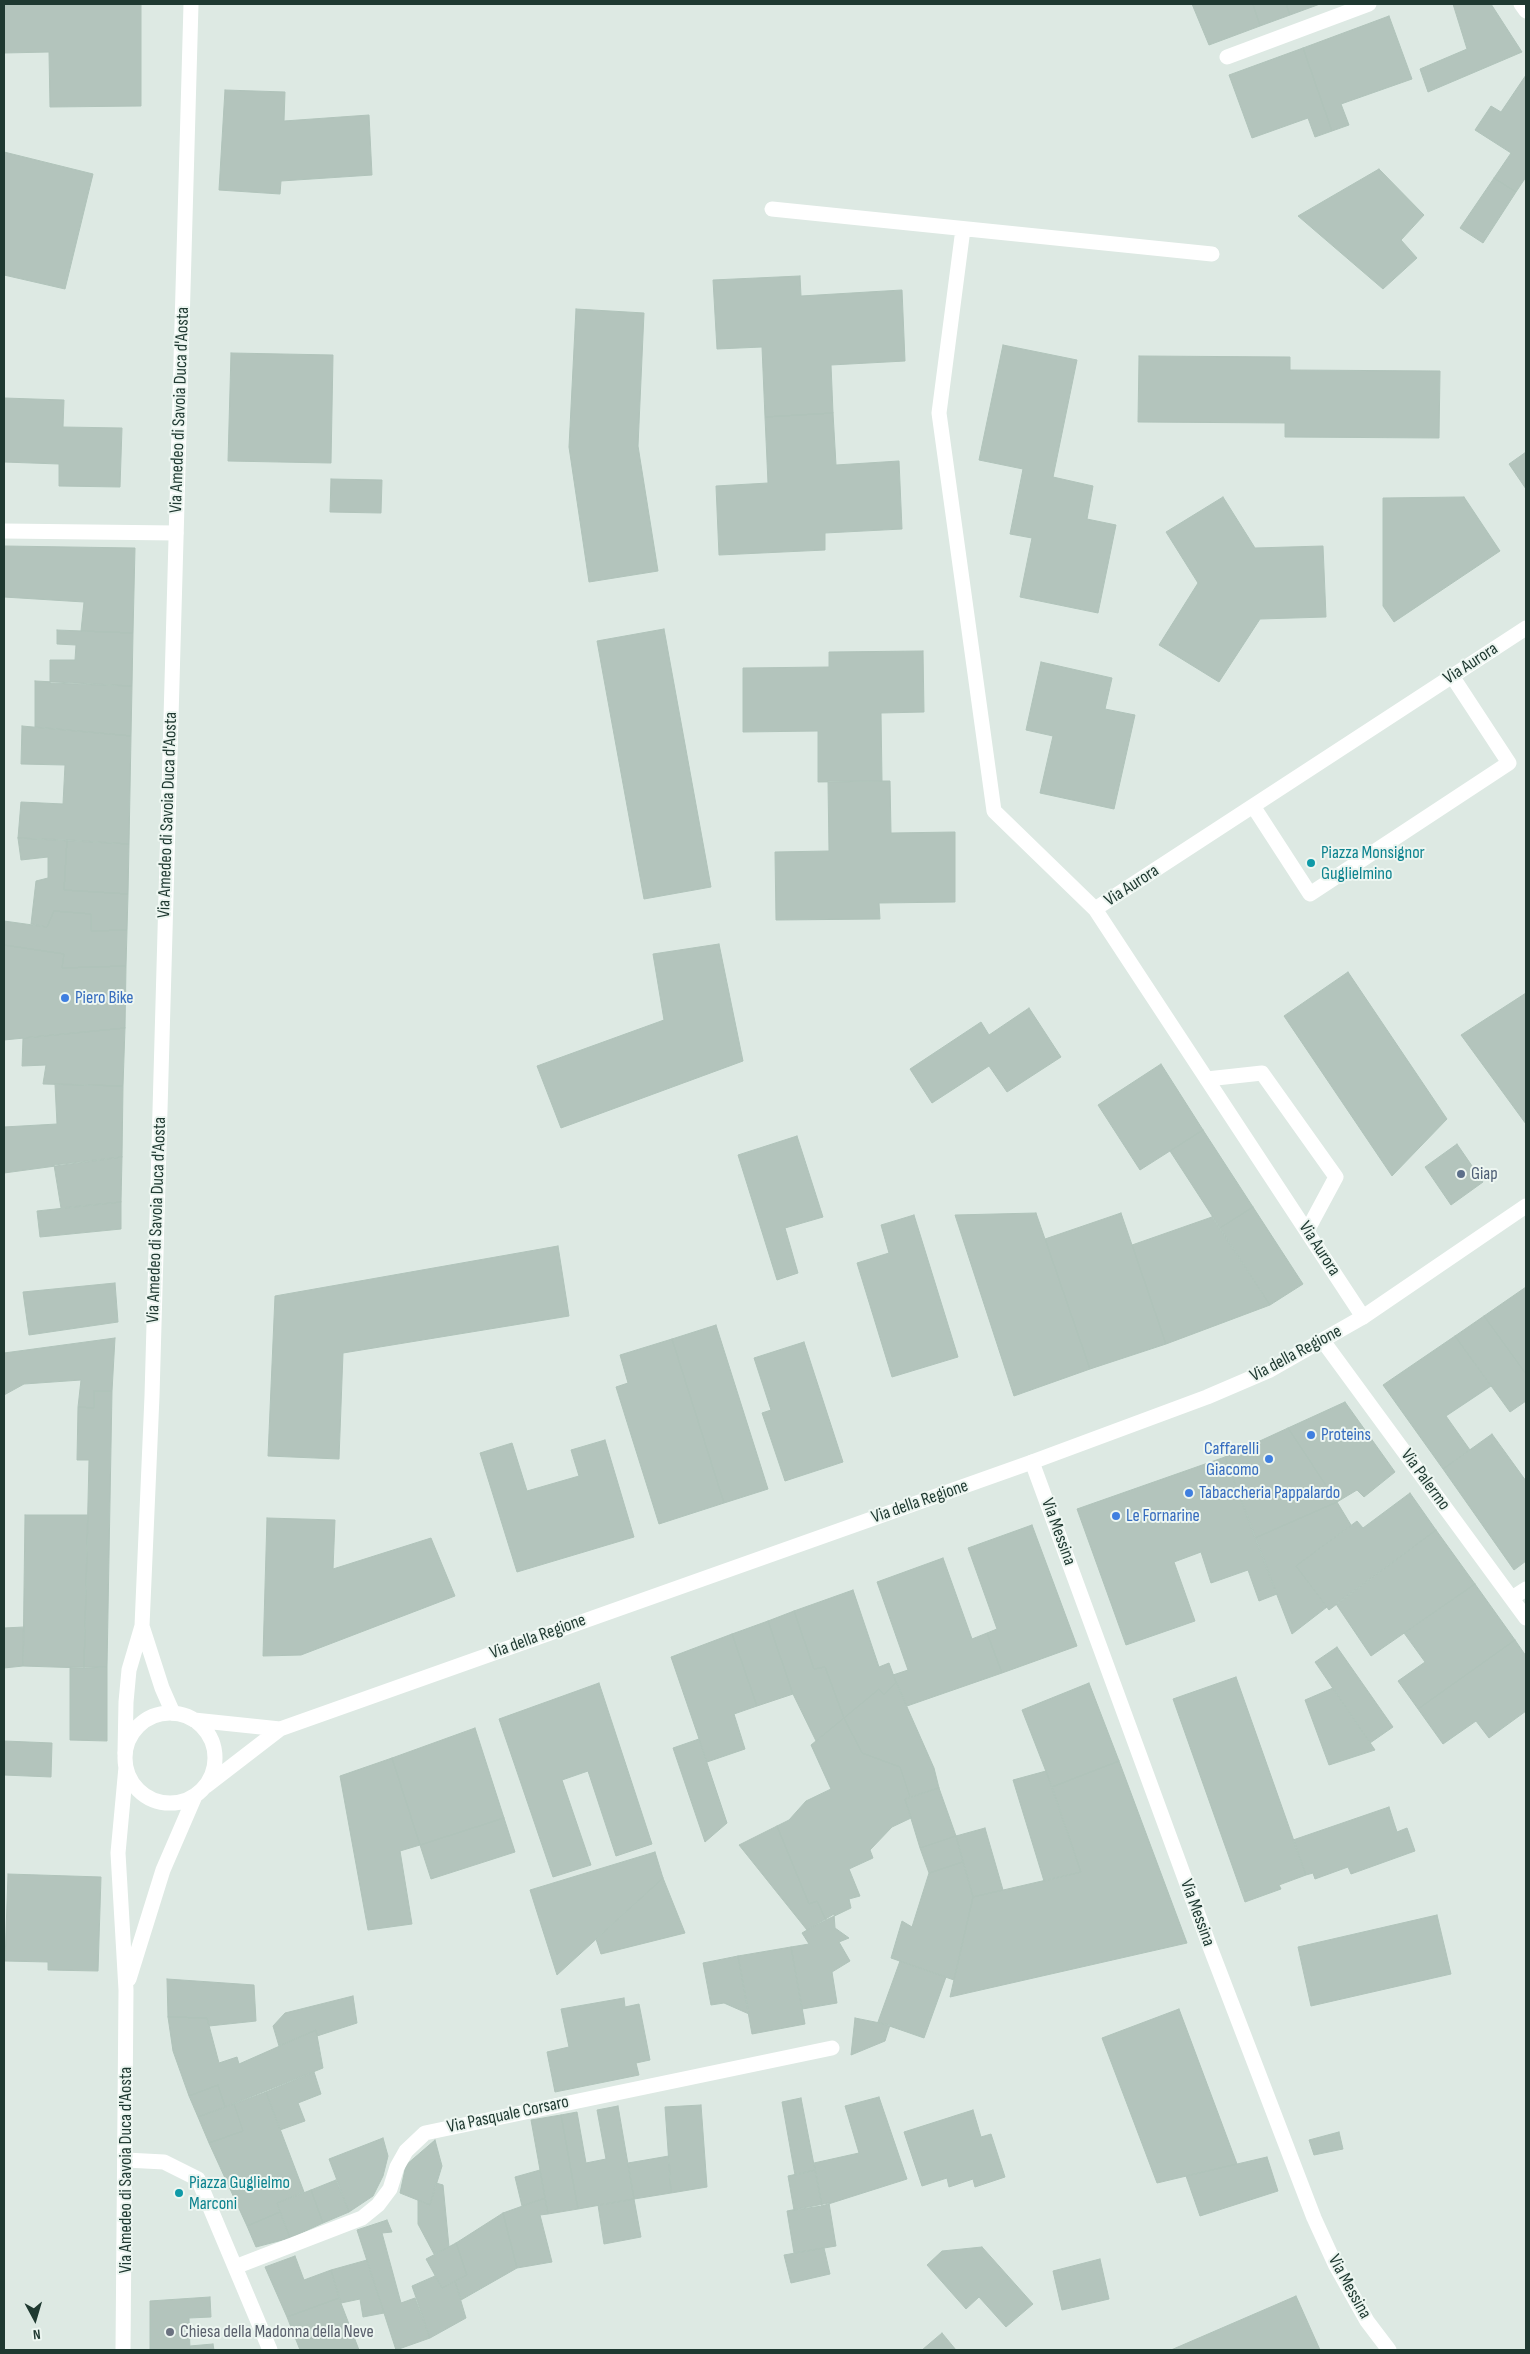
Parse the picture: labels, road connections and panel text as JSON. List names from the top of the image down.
{
  "streets": {
    "street": [
      "Via Amedeo di Savoia Duca d'Aosta",
      "Via Aurora",
      "Via della Regione",
      "Via Palermo",
      "Via Messina",
      "Via Pasquale Corsaro"
    ]
  },
  "crossings": [
    ["Via Aurora", "Via della Regione"],
    ["Via della Regione", "Via Palermo"],
    ["Via della Regione", "Via Messina"]
  ],
  "places": [
    "Piazza Monsignor Guglielmino",
    "Piero Bike",
    "Giap",
    "Proteins",
    "Caffarelli Giacomo",
    "Tabaccheria Pappalardo",
    "Le Fornarine",
    "Piazza Guglielmo Marconi",
    "Chiesa della Madonna della Neve"
  ],
  "north": "bottom"
}
